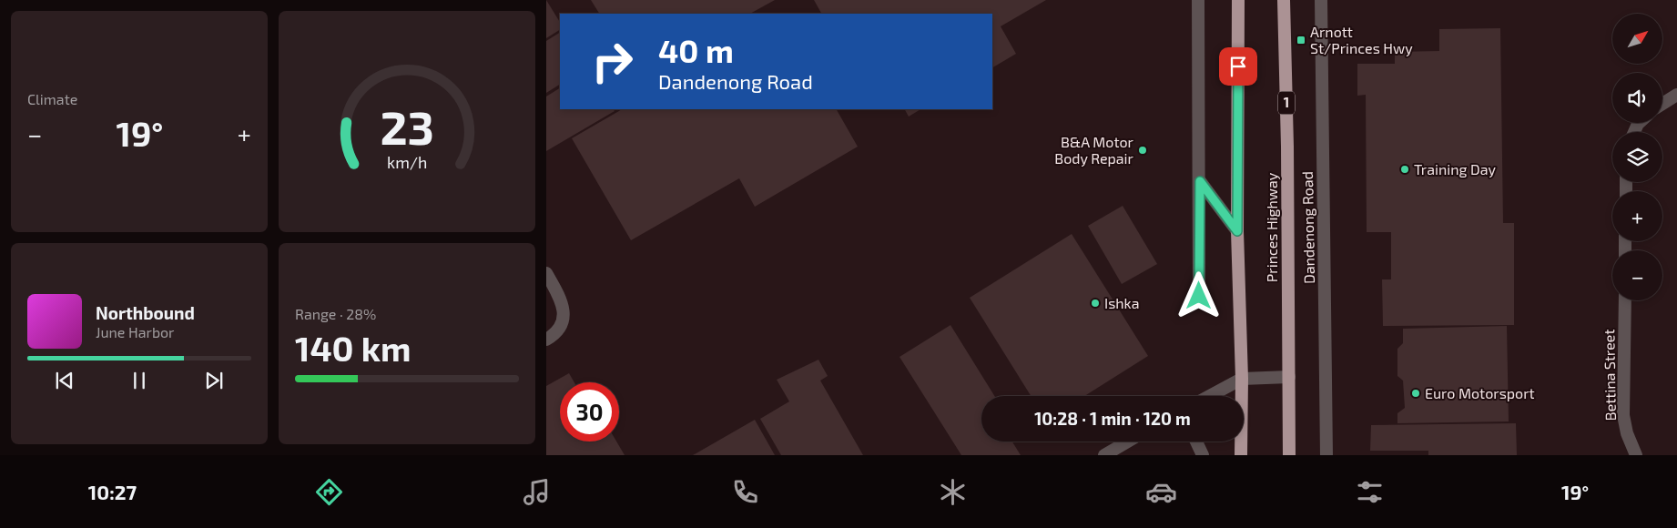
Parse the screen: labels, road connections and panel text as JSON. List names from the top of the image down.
{
  "streets": {
    "highway": ["1", "Princes Highway"],
    "street": ["Dandenong Road", "Bettina Street"]
  },
  "places": {
    "transit": ["Arnott St/Princes Hwy"],
    "other": [
      "B&A Motor Body Repair",
      "Training Day",
      "Ishka",
      "Euro Motorsport"
    ]
  },
  "north": "top right",
  "page": {
    "tile": [
      "Climate",
      ["Range · 28%", "140 km"]
    ],
    "map_buttons": ["+", "−"],
    "turn": ["40 m", "Dandenong Road"],
    "heat": ["−", "19°", "+"],
    "song": ["Northbound", "June Harbor"],
    "limit": "30",
    "trip": "10:28 · 1 min · 120 m",
    "tabs": ["10:27", "19°"],
    "gauge": ["23", "km/h"]
  }
}
